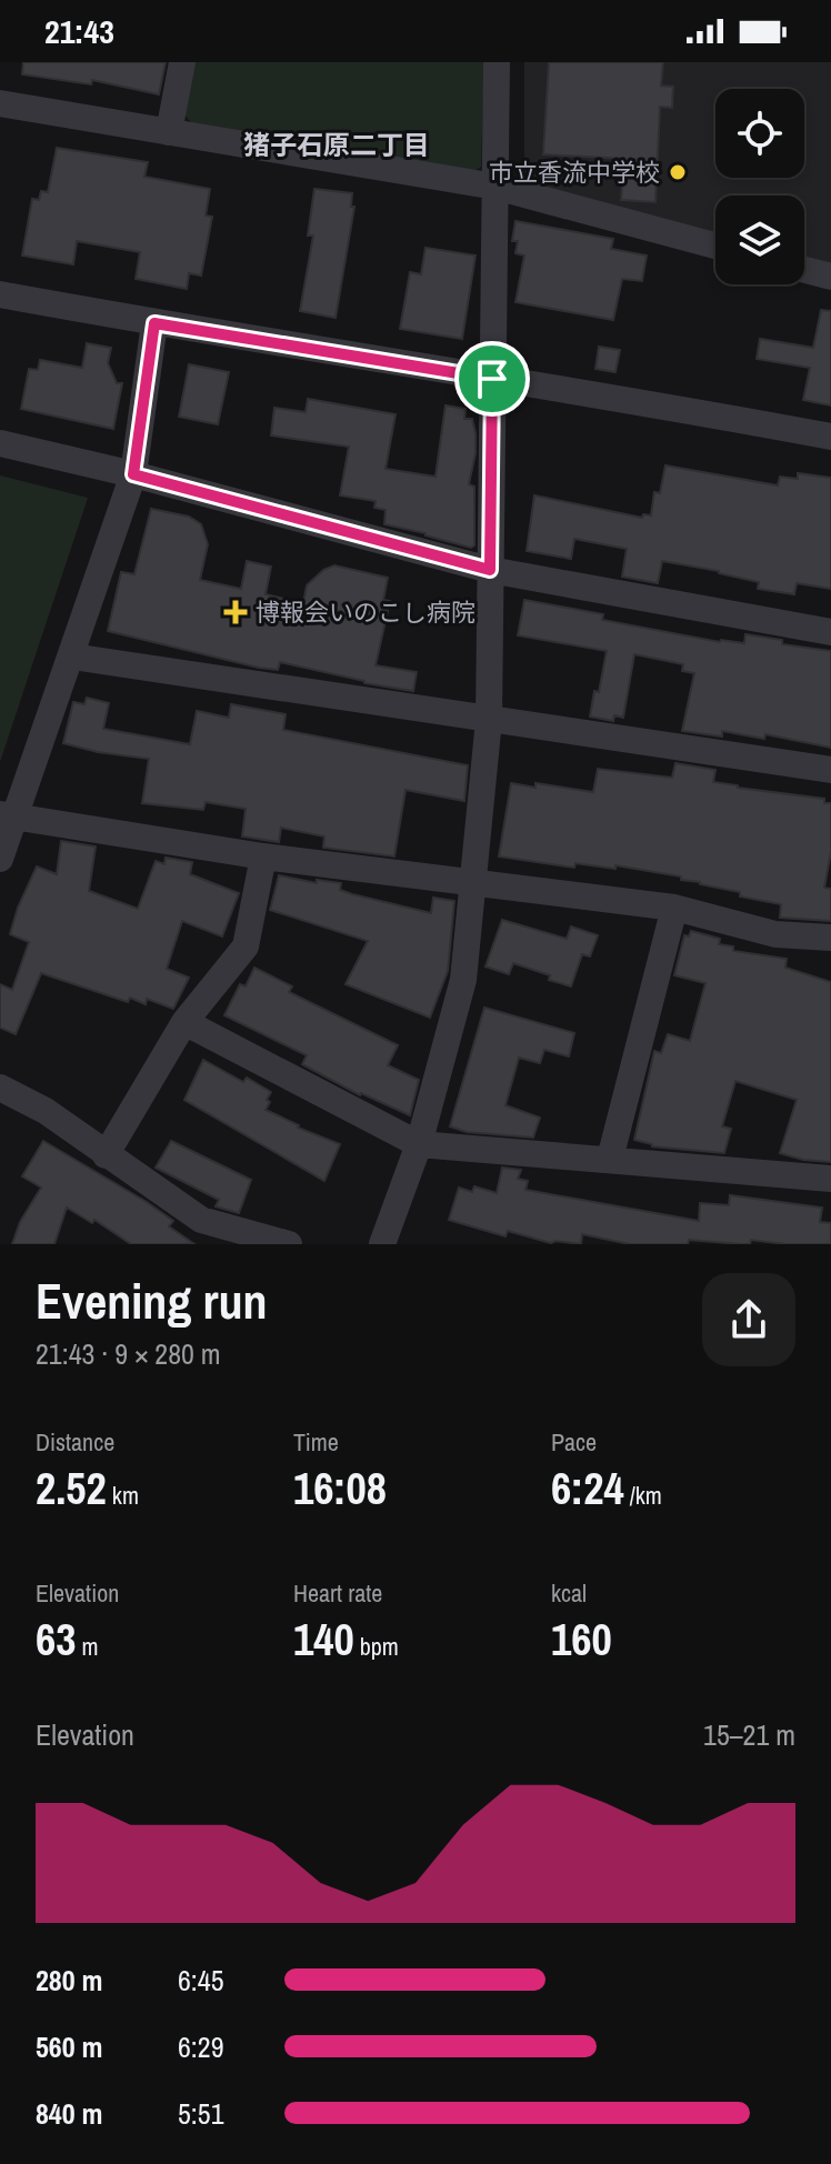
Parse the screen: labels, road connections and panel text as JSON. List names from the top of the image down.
{
  "districts": ["猪子石原二丁目"],
  "places": {
    "other": ["市立香流中学校"],
    "health": ["博報会いのこし病院"]
  },
  "page": {
    "status": "21:43",
    "heading": ["Evening run", "21:43 · 9 × 280 m"],
    "stats": [
      ["Distance", "2.52 km"],
      ["Time", "16:08"],
      ["Pace", "6:24 /km"],
      ["Elevation", "63 m"],
      ["Heart rate", "140 bpm"],
      ["kcal", "160"]
    ],
    "chart": ["Elevation", "15–21 m"],
    "list": [
      {
        "name": "280 m",
        "note": "6:45"
      },
      {
        "name": "560 m",
        "note": "6:29"
      },
      {
        "name": "840 m",
        "note": "5:51"
      }
    ]
  }
}
